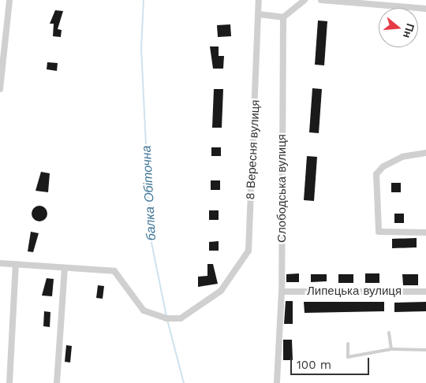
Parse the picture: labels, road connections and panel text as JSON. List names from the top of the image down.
{
  "streets": {
    "street": ["8 Вересня вулиця", "Слободська вулиця", "Липецька вулиця"]
  },
  "crossings": [
    ["Слободська вулиця", "Липецька вулиця"]
  ],
  "water": ["балка Обіточна"],
  "scale_bar": "100 m",
  "north": "right"
}
